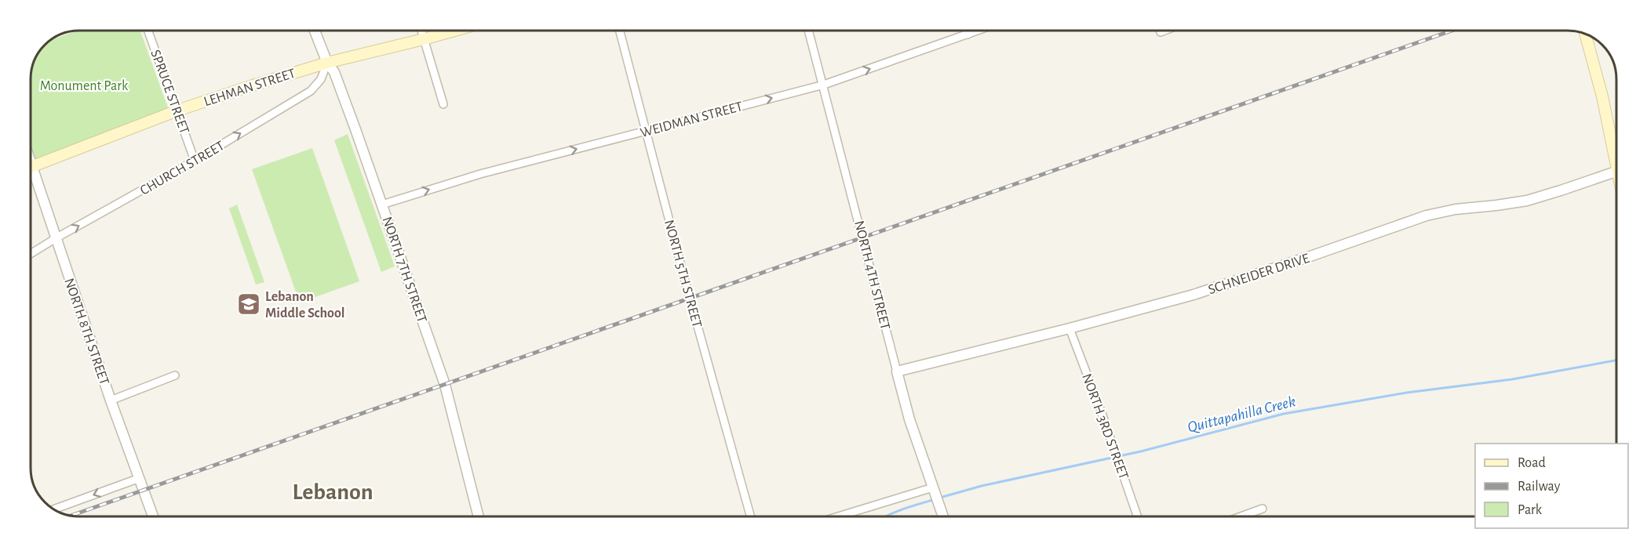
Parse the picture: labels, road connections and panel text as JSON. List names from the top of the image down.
{
  "streets": {
    "main road": ["LEHMAN STREET"],
    "street": [
      "SPRUCE STREET",
      "WEIDMAN STREET",
      "CHURCH STREET",
      "NORTH 7TH STREET",
      "NORTH 5TH STREET",
      "SCHNEIDER DRIVE",
      "NORTH 4TH STREET",
      "NORTH 8TH STREET",
      "NORTH 3RD STREET"
    ]
  },
  "crossings": [
    ["LEHMAN STREET", "SPRUCE STREET"],
    ["LEHMAN STREET", "CHURCH STREET"],
    ["LEHMAN STREET", "NORTH 7TH STREET"],
    ["SPRUCE STREET", "CHURCH STREET"],
    ["WEIDMAN STREET", "NORTH 7TH STREET"],
    ["WEIDMAN STREET", "NORTH 5TH STREET"],
    ["WEIDMAN STREET", "NORTH 4TH STREET"],
    ["CHURCH STREET", "NORTH 7TH STREET"],
    ["CHURCH STREET", "NORTH 8TH STREET"],
    ["SCHNEIDER DRIVE", "NORTH 4TH STREET"],
    ["SCHNEIDER DRIVE", "NORTH 3RD STREET"]
  ],
  "one_way": ["WEIDMAN STREET", "CHURCH STREET"],
  "districts": ["Lebanon"],
  "water": ["Quittapahilla Creek"],
  "parks": ["Monument Park"],
  "places": {
    "school or university": ["Lebanon Middle School"]
  },
  "legend": ["Road", "Railway", "Park"]
}
